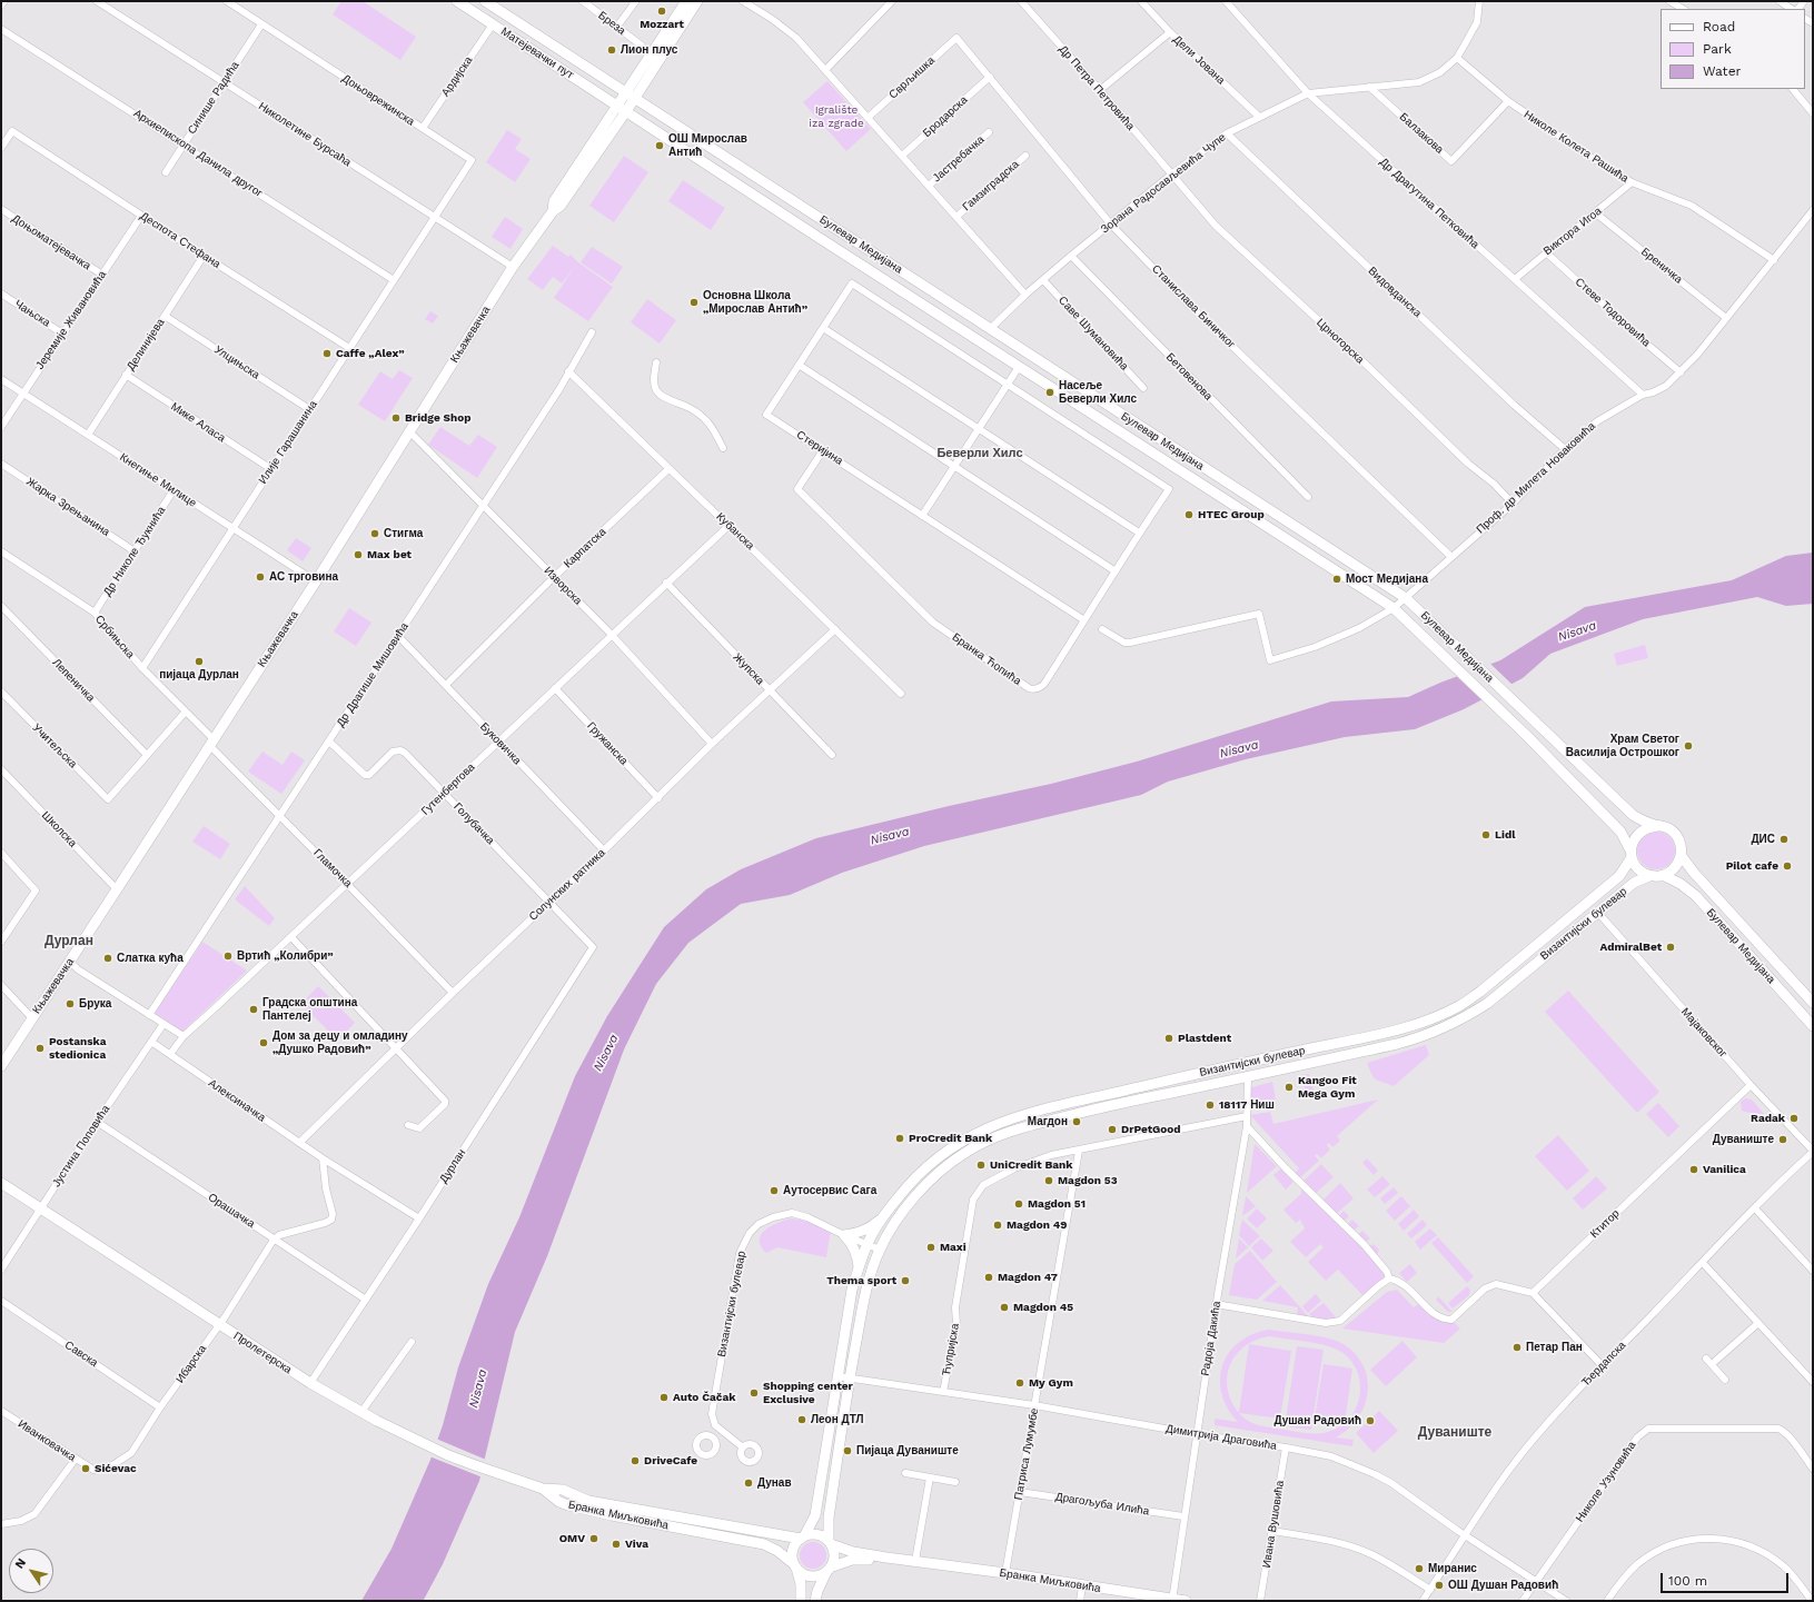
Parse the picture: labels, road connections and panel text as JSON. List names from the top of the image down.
{
  "streets": {
    "main road": [
      "Матејевачки пут",
      "Булевар Медијана",
      "Књажевачка",
      "Византијски булевар",
      "Пролетерска",
      "Бранка Миљковића"
    ],
    "street": [
      "Бреза",
      "Дели Јована",
      "Ардијска",
      "Сврљишка",
      "Др Петра Петровића",
      "Синише Радића",
      "Доњоврежинска",
      "Бродарска",
      "Балзакова",
      "Николетине Бурсаћа",
      "Николе Колета Рашића",
      "Архиепископа Данила другог",
      "Јастребачка",
      "Зорана Радосављевића Чупе",
      "Гамзиградска",
      "Др Драгутина Петковића",
      "Виктора Игоа",
      "Деспота Стефана",
      "Доњоматејевачка",
      "Бреничка",
      "Видовданска",
      "Станислава Биничког",
      "Стеве Тодоровића",
      "Чањска",
      "Јеремије Живановића",
      "Саве Шумановића",
      "Црногорска",
      "Делинијева",
      "Улцињска",
      "Бетовенова",
      "Мике Аласа",
      "Илије Гарашанина",
      "Стеријина",
      "Проф. др Милета Новаковића",
      "Кнегиње Милице",
      "Жарка Зрењанина",
      "Кубанска",
      "Карпатска",
      "Др Николе Ђукнића",
      "Изворска",
      "Србињска",
      "Бранка Ћопића",
      "Жупска",
      "Др Драгише Мишовића",
      "Лепеничка",
      "Буковичка",
      "Гружанска",
      "Учитељска",
      "Гутенбергова",
      "Голубачка",
      "Школска",
      "Гламочка",
      "Солунских ратника",
      "Мајаковског",
      "Алексиначка",
      "Јустина Поповића",
      "Дурлан",
      "Орашачка",
      "Ктитор",
      "Радоја Дакића",
      "Ћупријска",
      "Савска",
      "Ибарска",
      "Ђердапска",
      "Димитрија Драговића",
      "Иванковачка",
      "Патриса Лумумбе",
      "Николе Узуновића",
      "Драгољуба Илића",
      "Ивана Вушовића"
    ]
  },
  "crossings": [
    ["Матејевачки пут", "Ардијска"],
    ["Матејевачки пут", "Булевар Медијана"],
    ["Матејевачки пут", "Књажевачка"],
    ["Дели Јована", "Зорана Радосављевића Чупе"],
    ["Ардијска", "Доњоврежинска"],
    ["Сврљишка", "Станислава Биничког"],
    ["Др Петра Петровића", "Зорана Радосављевића Чупе"],
    ["Др Петра Петровића", "Црногорска"],
    ["Синише Радића", "Доњоврежинска"],
    ["Синише Радића", "Николетине Бурсаћа"],
    ["Синише Радића", "Архиепископа Данила другог"],
    ["Доњоврежинска", "Николетине Бурсаћа"],
    ["Доњоврежинска", "Илије Гарашанина"],
    ["Бродарска", "Станислава Биничког"],
    ["Балзакова", "Николе Колета Рашића"],
    ["Балзакова", "Зорана Радосављевића Чупе"],
    ["Николетине Бурсаћа", "Књажевачка"],
    ["Николетине Бурсаћа", "Илије Гарашанина"],
    ["Николе Колета Рашића", "Зорана Радосављевића Чупе"],
    ["Николе Колета Рашића", "Виктора Игоа"],
    ["Николе Колета Рашића", "Проф. др Милета Новаковића"],
    ["Архиепископа Данила другог", "Илије Гарашанина"],
    ["Зорана Радосављевића Чупе", "Др Драгутина Петковића"],
    ["Зорана Радосављевића Чупе", "Булевар Медијана"],
    ["Зорана Радосављевића Чупе", "Видовданска"],
    ["Зорана Радосављевића Чупе", "Станислава Биничког"],
    ["Зорана Радосављевића Чупе", "Саве Шумановића"],
    ["Зорана Радосављевића Чупе", "Црногорска"],
    ["Зорана Радосављевића Чупе", "Бетовенова"],
    ["Др Драгутина Петковића", "Виктора Игоа"],
    ["Др Драгутина Петковића", "Проф. др Милета Новаковића"],
    ["Виктора Игоа", "Бреничка"],
    ["Виктора Игоа", "Стеве Тодоровића"],
    ["Деспота Стефана", "Јеремије Живановића"],
    ["Деспота Стефана", "Делинијева"],
    ["Деспота Стефана", "Илије Гарашанина"],
    ["Доњоматејевачка", "Јеремије Живановића"],
    ["Булевар Медијана", "Књажевачка"],
    ["Булевар Медијана", "Проф. др Милета Новаковића"],
    ["Булевар Медијана", "Византијски булевар"],
    ["Бреничка", "Проф. др Милета Новаковића"],
    ["Видовданска", "Проф. др Милета Новаковића"],
    ["Станислава Биничког", "Проф. др Милета Новаковића"],
    ["Стеве Тодоровића", "Проф. др Милета Новаковића"],
    ["Чањска", "Јеремије Живановића"],
    ["Јеремије Живановића", "Кнегиње Милице"],
    ["Књажевачка", "Кнегиње Милице"],
    ["Књажевачка", "Изворска"],
    ["Књажевачка", "Србињска"],
    ["Књажевачка", "Школска"],
    ["Књажевачка", "Гламочка"],
    ["Црногорска", "Проф. др Милета Новаковића"],
    ["Делинијева", "Улцињска"],
    ["Делинијева", "Мике Аласа"],
    ["Делинијева", "Кнегиње Милице"],
    ["Улцињска", "Илије Гарашанина"],
    ["Мике Аласа", "Илије Гарашанина"],
    ["Илије Гарашанина", "Кнегиње Милице"],
    ["Илије Гарашанина", "Србињска"],
    ["Стеријина", "Бранка Ћопића"],
    ["Кнегиње Милице", "Др Николе Ђукнића"],
    ["Жарка Зрењанина", "Др Николе Ђукнића"],
    ["Кубанска", "Карпатска"],
    ["Кубанска", "Др Драгише Мишовића"],
    ["Кубанска", "Гутенбергова"],
    ["Кубанска", "Солунских ратника"],
    ["Карпатска", "Изворска"],
    ["Карпатска", "Буковичка"],
    ["Др Николе Ђукнића", "Србињска"],
    ["Изворска", "Др Драгише Мишовића"],
    ["Изворска", "Гутенбергова"],
    ["Изворска", "Солунских ратника"],
    ["Србињска", "Гламочка"],
    ["Жупска", "Гутенбергова"],
    ["Жупска", "Солунских ратника"],
    ["Др Драгише Мишовића", "Буковичка"],
    ["Др Драгише Мишовића", "Голубачка"],
    ["Др Драгише Мишовића", "Гламочка"],
    ["Лепеничка", "Учитељска"],
    ["Буковичка", "Гутенбергова"],
    ["Буковичка", "Солунских ратника"],
    ["Гружанска", "Гутенбергова"],
    ["Гружанска", "Солунских ратника"],
    ["Гутенбергова", "Голубачка"],
    ["Гутенбергова", "Гламочка"],
    ["Гутенбергова", "Алексиначка"],
    ["Голубачка", "Солунских ратника"],
    ["Голубачка", "Дурлан"],
    ["Гламочка", "Солунских ратника"],
    ["Солунских ратника", "Алексиначка"],
    ["Византијски булевар", "Мајаковског"],
    ["Византијски булевар", "Радоја Дакића"],
    ["Византијски булевар", "Димитрија Драговића"],
    ["Византијски булевар", "Бранка Миљковића"],
    ["Мајаковског", "Ктитор"],
    ["Мајаковског", "Ђердапска"],
    ["Алексиначка", "Јустина Поповића"],
    ["Алексиначка", "Дурлан"],
    ["Јустина Поповића", "Орашачка"],
    ["Јустина Поповића", "Пролетерска"],
    ["Дурлан", "Орашачка"],
    ["Дурлан", "Пролетерска"],
    ["Орашачка", "Ибарска"],
    ["Радоја Дакића", "Ћупријска"],
    ["Радоја Дакића", "Димитрија Драговића"],
    ["Радоја Дакића", "Драгољуба Илића"],
    ["Радоја Дакића", "Бранка Миљковића"],
    ["Ћупријска", "Димитрија Драговића"],
    ["Ћупријска", "Патриса Лумумбе"],
    ["Пролетерска", "Ибарска"],
    ["Пролетерска", "Бранка Миљковића"],
    ["Савска", "Ибарска"],
    ["Ибарска", "Иванковачка"],
    ["Ђердапска", "Димитрија Драговића"],
    ["Димитрија Драговића", "Патриса Лумумбе"],
    ["Димитрија Драговића", "Николе Узуновића"],
    ["Димитрија Драговића", "Ивана Вушовића"],
    ["Патриса Лумумбе", "Драгољуба Илића"],
    ["Патриса Лумумбе", "Бранка Миљковића"]
  ],
  "districts": ["Беверли Хилс", "Дурлан", "Дуваниште"],
  "water": ["Nisava"],
  "parks": ["Igralište iza zgrade"],
  "places": [
    "Mozzart",
    "Лион плус",
    "ОШ Мирослав Антић",
    "Основна Школа „Мирослав Антић”",
    "Caffe „Alex”",
    "Насеље Беверли Хилс",
    "Bridge Shop",
    "HTEC Group",
    "Стигма",
    "Max bet",
    "АС трговина",
    "Мост Медијана",
    "пијаца Дурлан",
    "Храм Светог Василија Острошког",
    "Lidl",
    "ДИС",
    "Pilot cafe",
    "AdmiralBet",
    "Вртић „Колибри”",
    "Слатка кућа",
    "Брука",
    "Градска општина Пантелеј",
    "Plastdent",
    "Дом за децу и омладину „Душко Радовић”",
    "Postanska stedionica",
    "Kangoo Fit Mega Gym",
    "18117 Ниш",
    "Radak",
    "Магдон",
    "DrPetGood",
    "ProCredit Bank",
    "Дуваниште",
    "UniCredit Bank",
    "Vanilica",
    "Magdon 53",
    "Аутосервис Сага",
    "Magdon 51",
    "Magdon 49",
    "Maxi",
    "Magdon 47",
    "Thema sport",
    "Magdon 45",
    "Петар Пан",
    "My Gym",
    "Shopping center Exclusive",
    "Auto Čačak",
    "Леон ДТЛ",
    "Душан Радовић",
    "Пијаца Дуваниште",
    "DriveCafe",
    "Sićevac",
    "Дунав",
    "OMV",
    "Viva",
    "Миранис",
    "ОШ Душан Радовић"
  ],
  "legend": ["Road", "Park", "Water"],
  "scale_bar": "100 m",
  "north": "top left"
}
